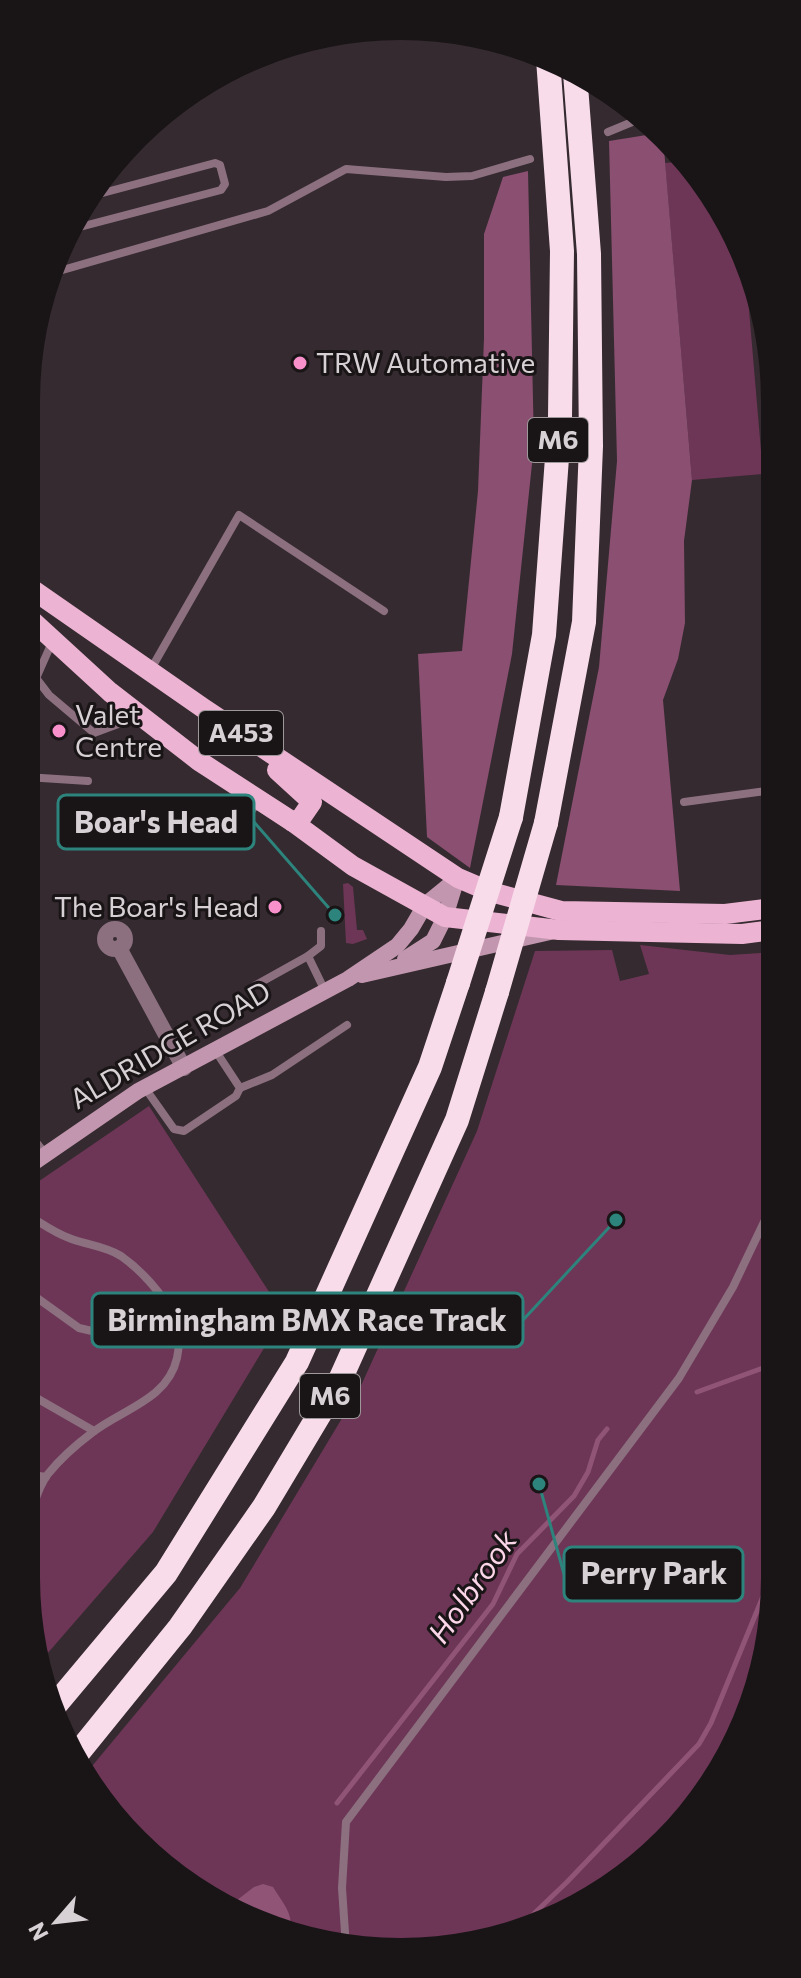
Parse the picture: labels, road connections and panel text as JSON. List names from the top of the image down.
{
  "streets": {
    "highway": ["M6"],
    "main road": ["A453", "ALDRIDGE ROAD"]
  },
  "crossings": [
    ["A453", "ALDRIDGE ROAD"]
  ],
  "water": ["Holbrook"],
  "places": [
    "TRW Automative",
    "Valet Centre",
    "The Boar's Head",
    "Boar's Head",
    "Birmingham BMX Race Track",
    "Perry Park"
  ],
  "north": "bottom left"
}
